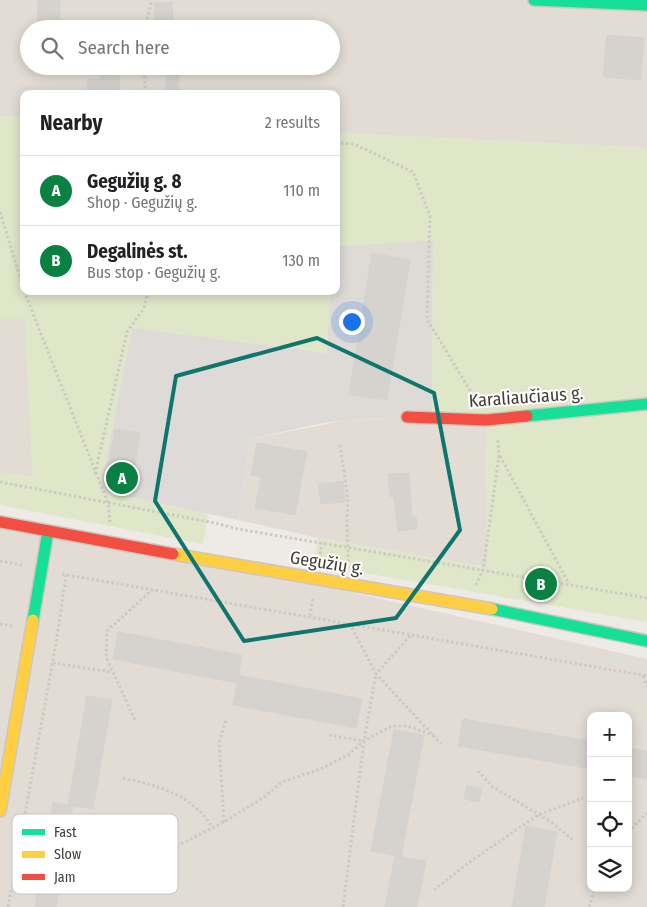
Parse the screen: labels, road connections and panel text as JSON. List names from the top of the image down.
{
  "streets": {
    "main road": ["Karaliaučiaus g.", "Gegužių g."]
  },
  "legend": ["Fast", "Slow", "Jam"],
  "page": {
    "search": "Search here",
    "heading": ["Nearby", "2 results"],
    "list": [
      {
        "mark": "A",
        "name": "Gegužių g. 8",
        "note": "Shop · Gegužių g.",
        "value": "110 m"
      },
      {
        "mark": "B",
        "name": "Degalinės st.",
        "note": "Bus stop · Gegužių g.",
        "value": "130 m"
      }
    ],
    "pins": ["A", "B"],
    "map_buttons": ["+", "−"]
  }
}
